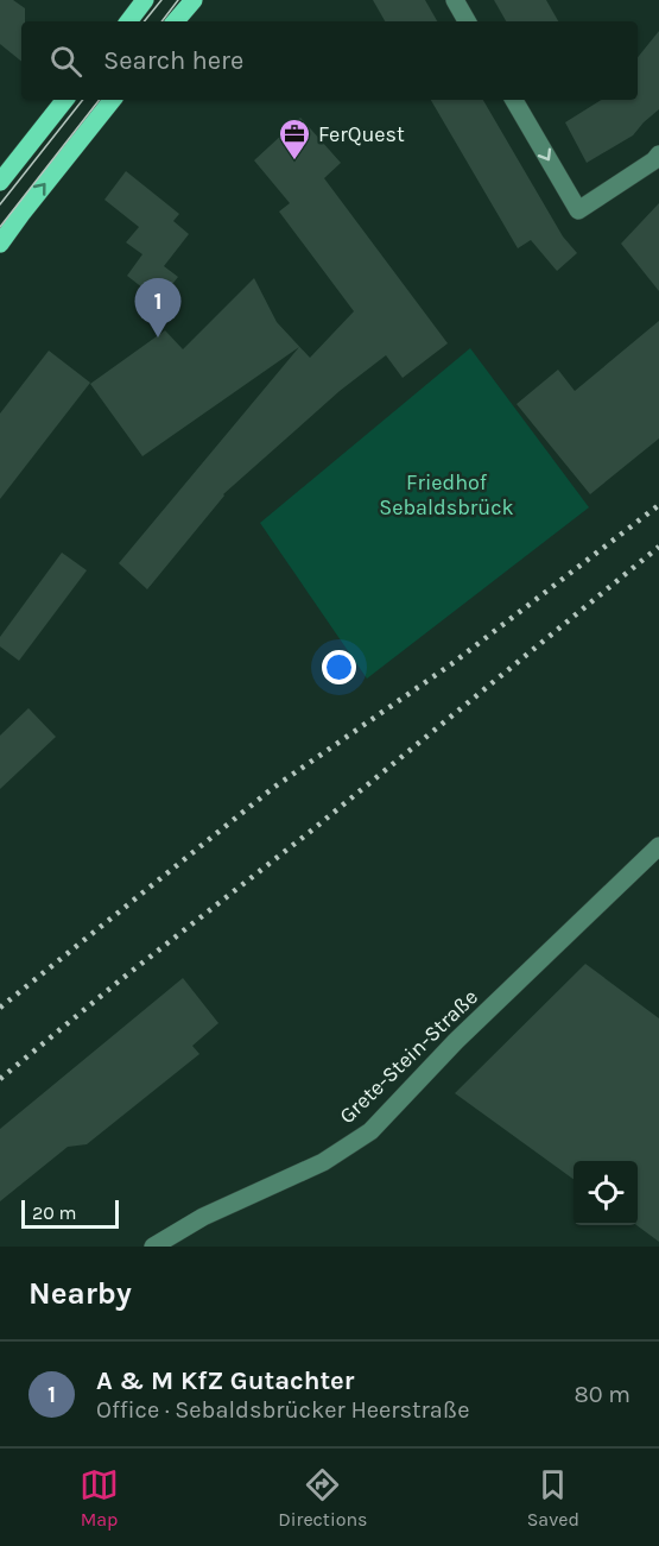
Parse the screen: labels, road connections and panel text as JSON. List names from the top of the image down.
{
  "streets": {
    "street": ["Grete-Stein-Straße"]
  },
  "parks": ["Friedhof Sebaldsbrück"],
  "places": {
    "office": ["FerQuest"]
  },
  "scale_bar": "20 m",
  "page": {
    "search": "Search here",
    "pins": "1",
    "scale": "20 m",
    "heading": "Nearby",
    "list": [
      {
        "mark": "1",
        "name": "A & M KfZ Gutachter",
        "note": "Office · Sebaldsbrücker Heerstraße",
        "value": "80 m"
      }
    ],
    "nav": ["Map", "Directions", "Saved"]
  }
}
